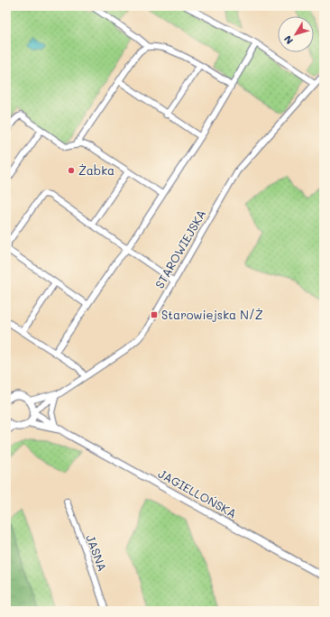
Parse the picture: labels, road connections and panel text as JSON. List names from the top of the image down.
{
  "streets": {
    "street": ["STAROWIEJSKA", "JAGIELLOŃSKA", "JASNA"]
  },
  "crossings": [
    ["STAROWIEJSKA", "JAGIELLOŃSKA"]
  ],
  "places": {
    "other": ["Żabka"],
    "transit": ["Starowiejska N/Ż"]
  },
  "north": "bottom left"
}
